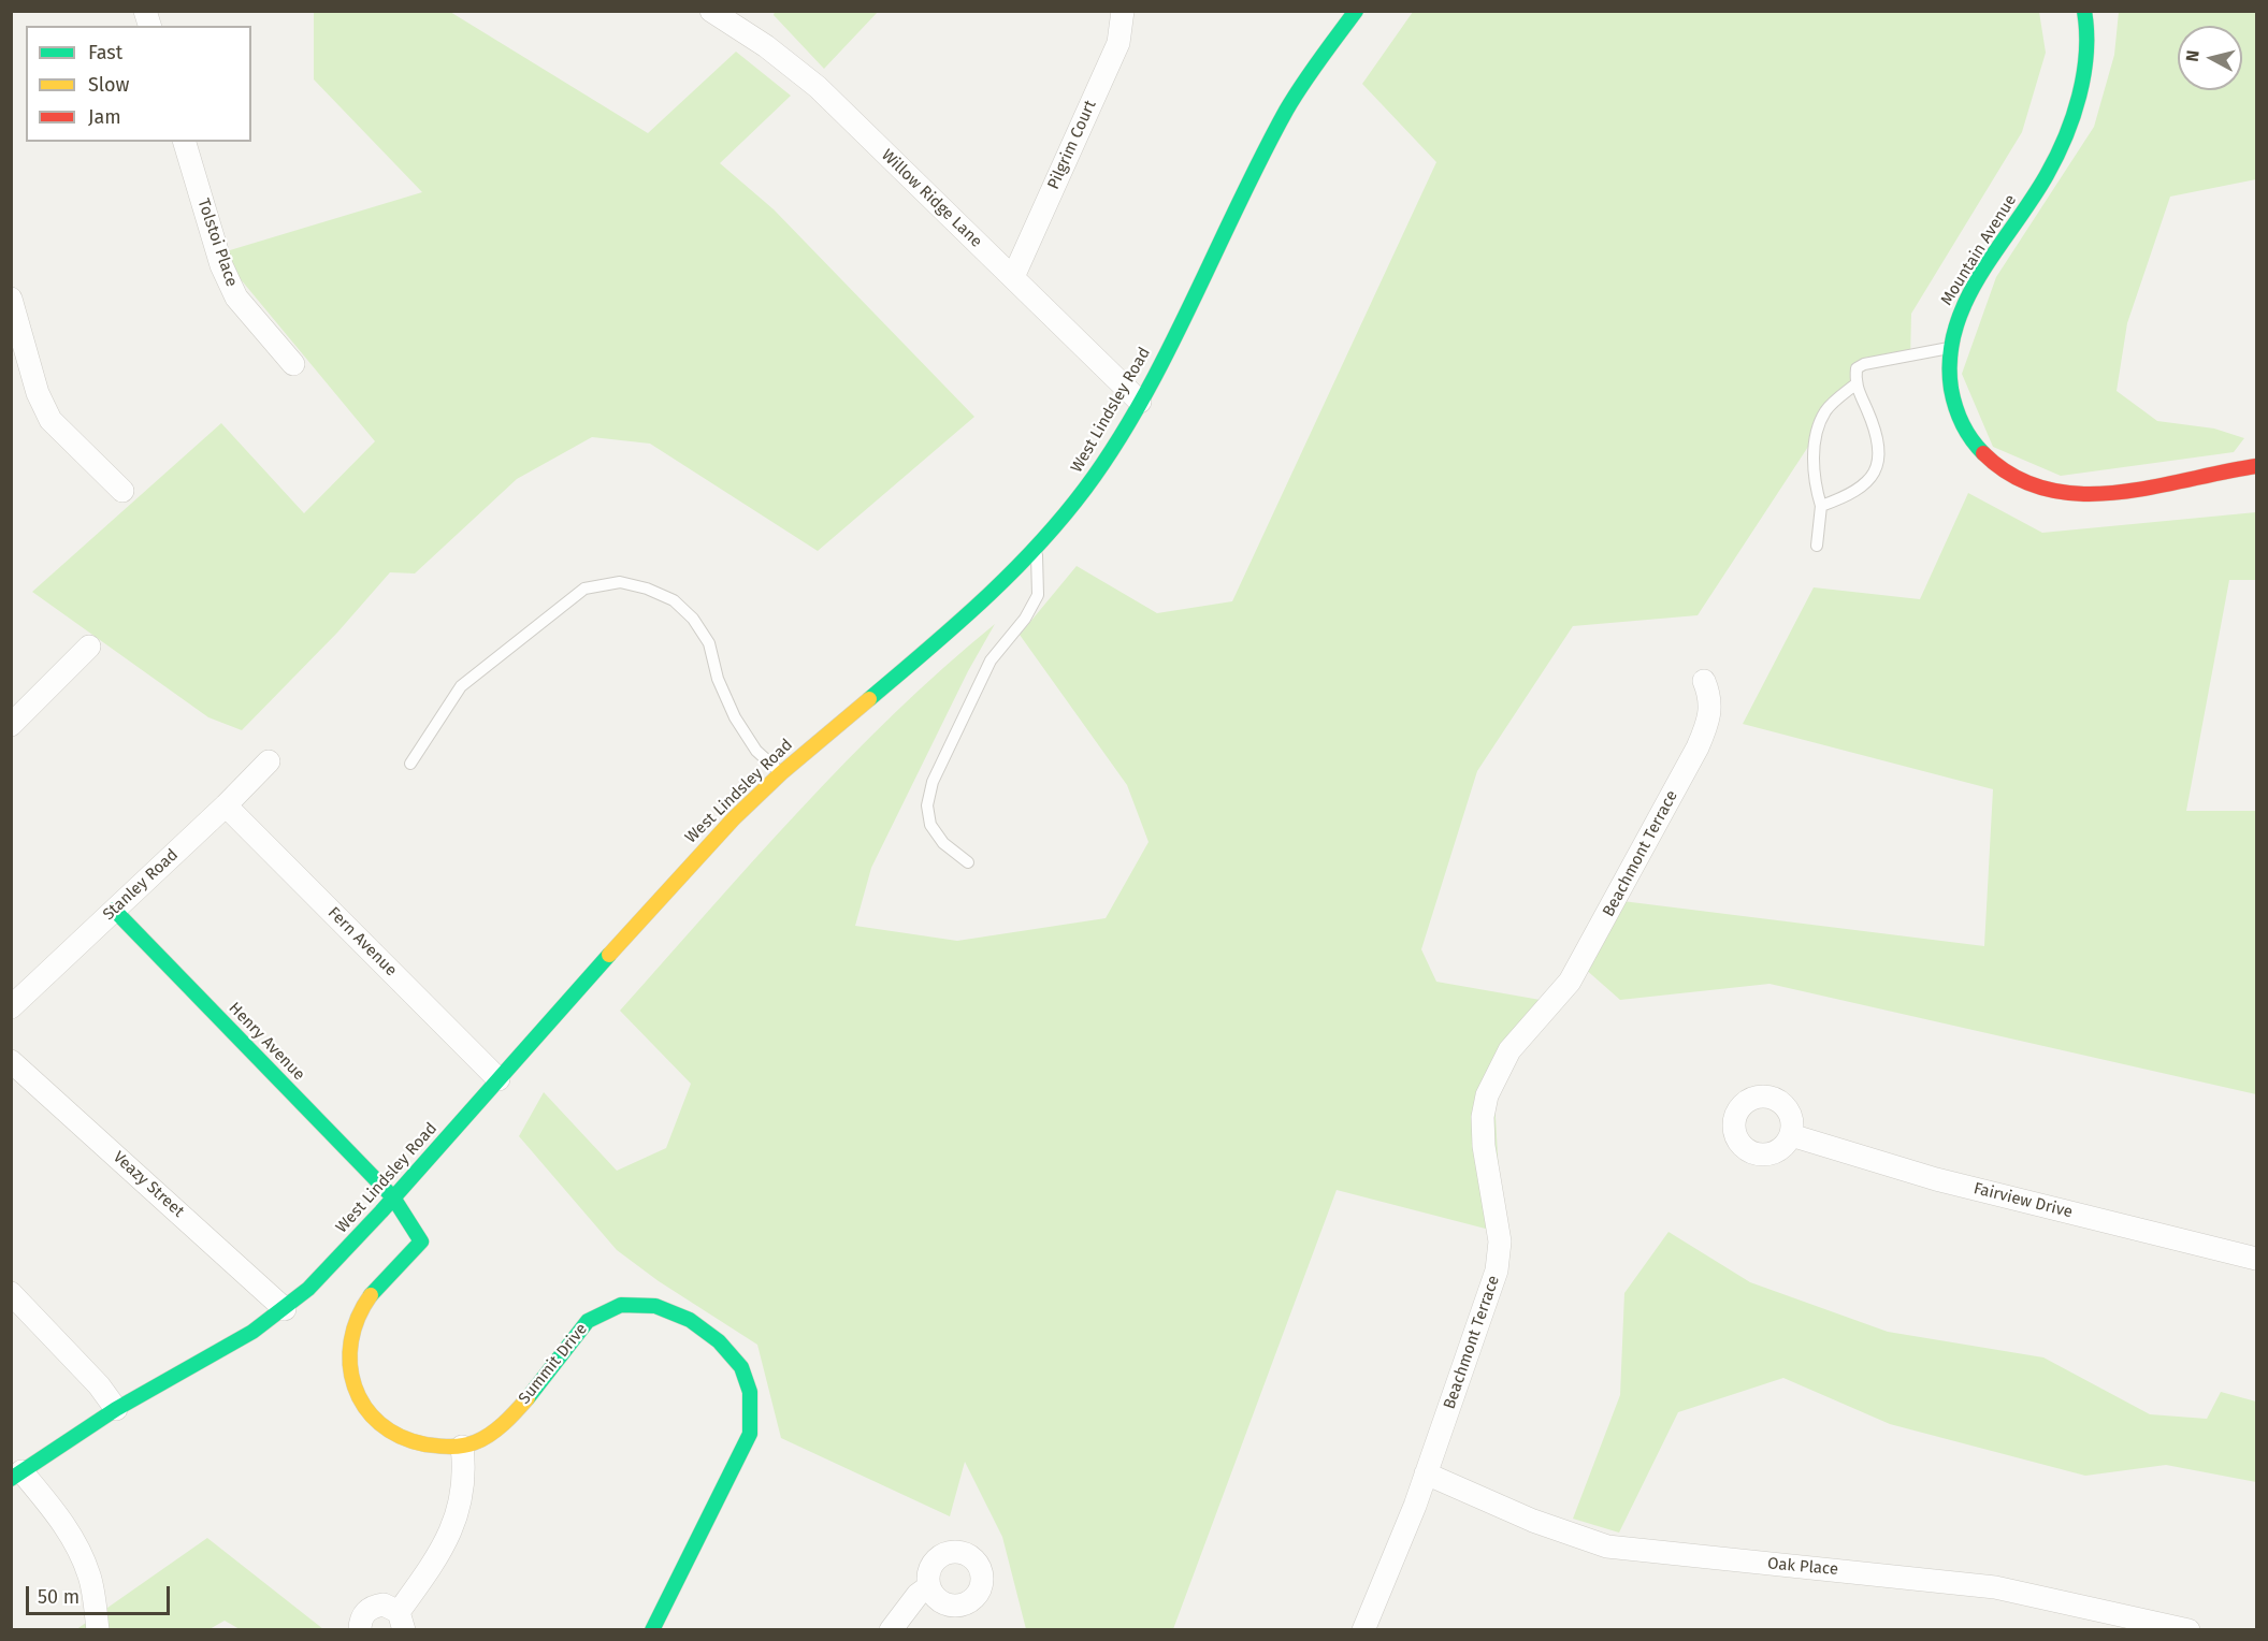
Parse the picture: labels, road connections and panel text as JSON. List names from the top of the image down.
{
  "streets": {
    "street": [
      "Pilgrim Court",
      "Willow Ridge Lane",
      "Tolstoi Place",
      "Mountain Avenue",
      "West Lindsley Road",
      "Beachmont Terrace",
      "Stanley Road",
      "Fern Avenue",
      "Henry Avenue",
      "Veazy Street",
      "Fairview Drive",
      "Summit Drive",
      "Oak Place"
    ]
  },
  "crossings": [
    ["Pilgrim Court", "Willow Ridge Lane"],
    ["Willow Ridge Lane", "West Lindsley Road"],
    ["West Lindsley Road", "Fern Avenue"],
    ["West Lindsley Road", "Henry Avenue"],
    ["West Lindsley Road", "Veazy Street"],
    ["West Lindsley Road", "Summit Drive"],
    ["Beachmont Terrace", "Oak Place"],
    ["Stanley Road", "Fern Avenue"],
    ["Stanley Road", "Henry Avenue"],
    ["Henry Avenue", "Summit Drive"]
  ],
  "legend": ["Fast", "Slow", "Jam"],
  "scale_bar": "50 m",
  "north": "left"
}
